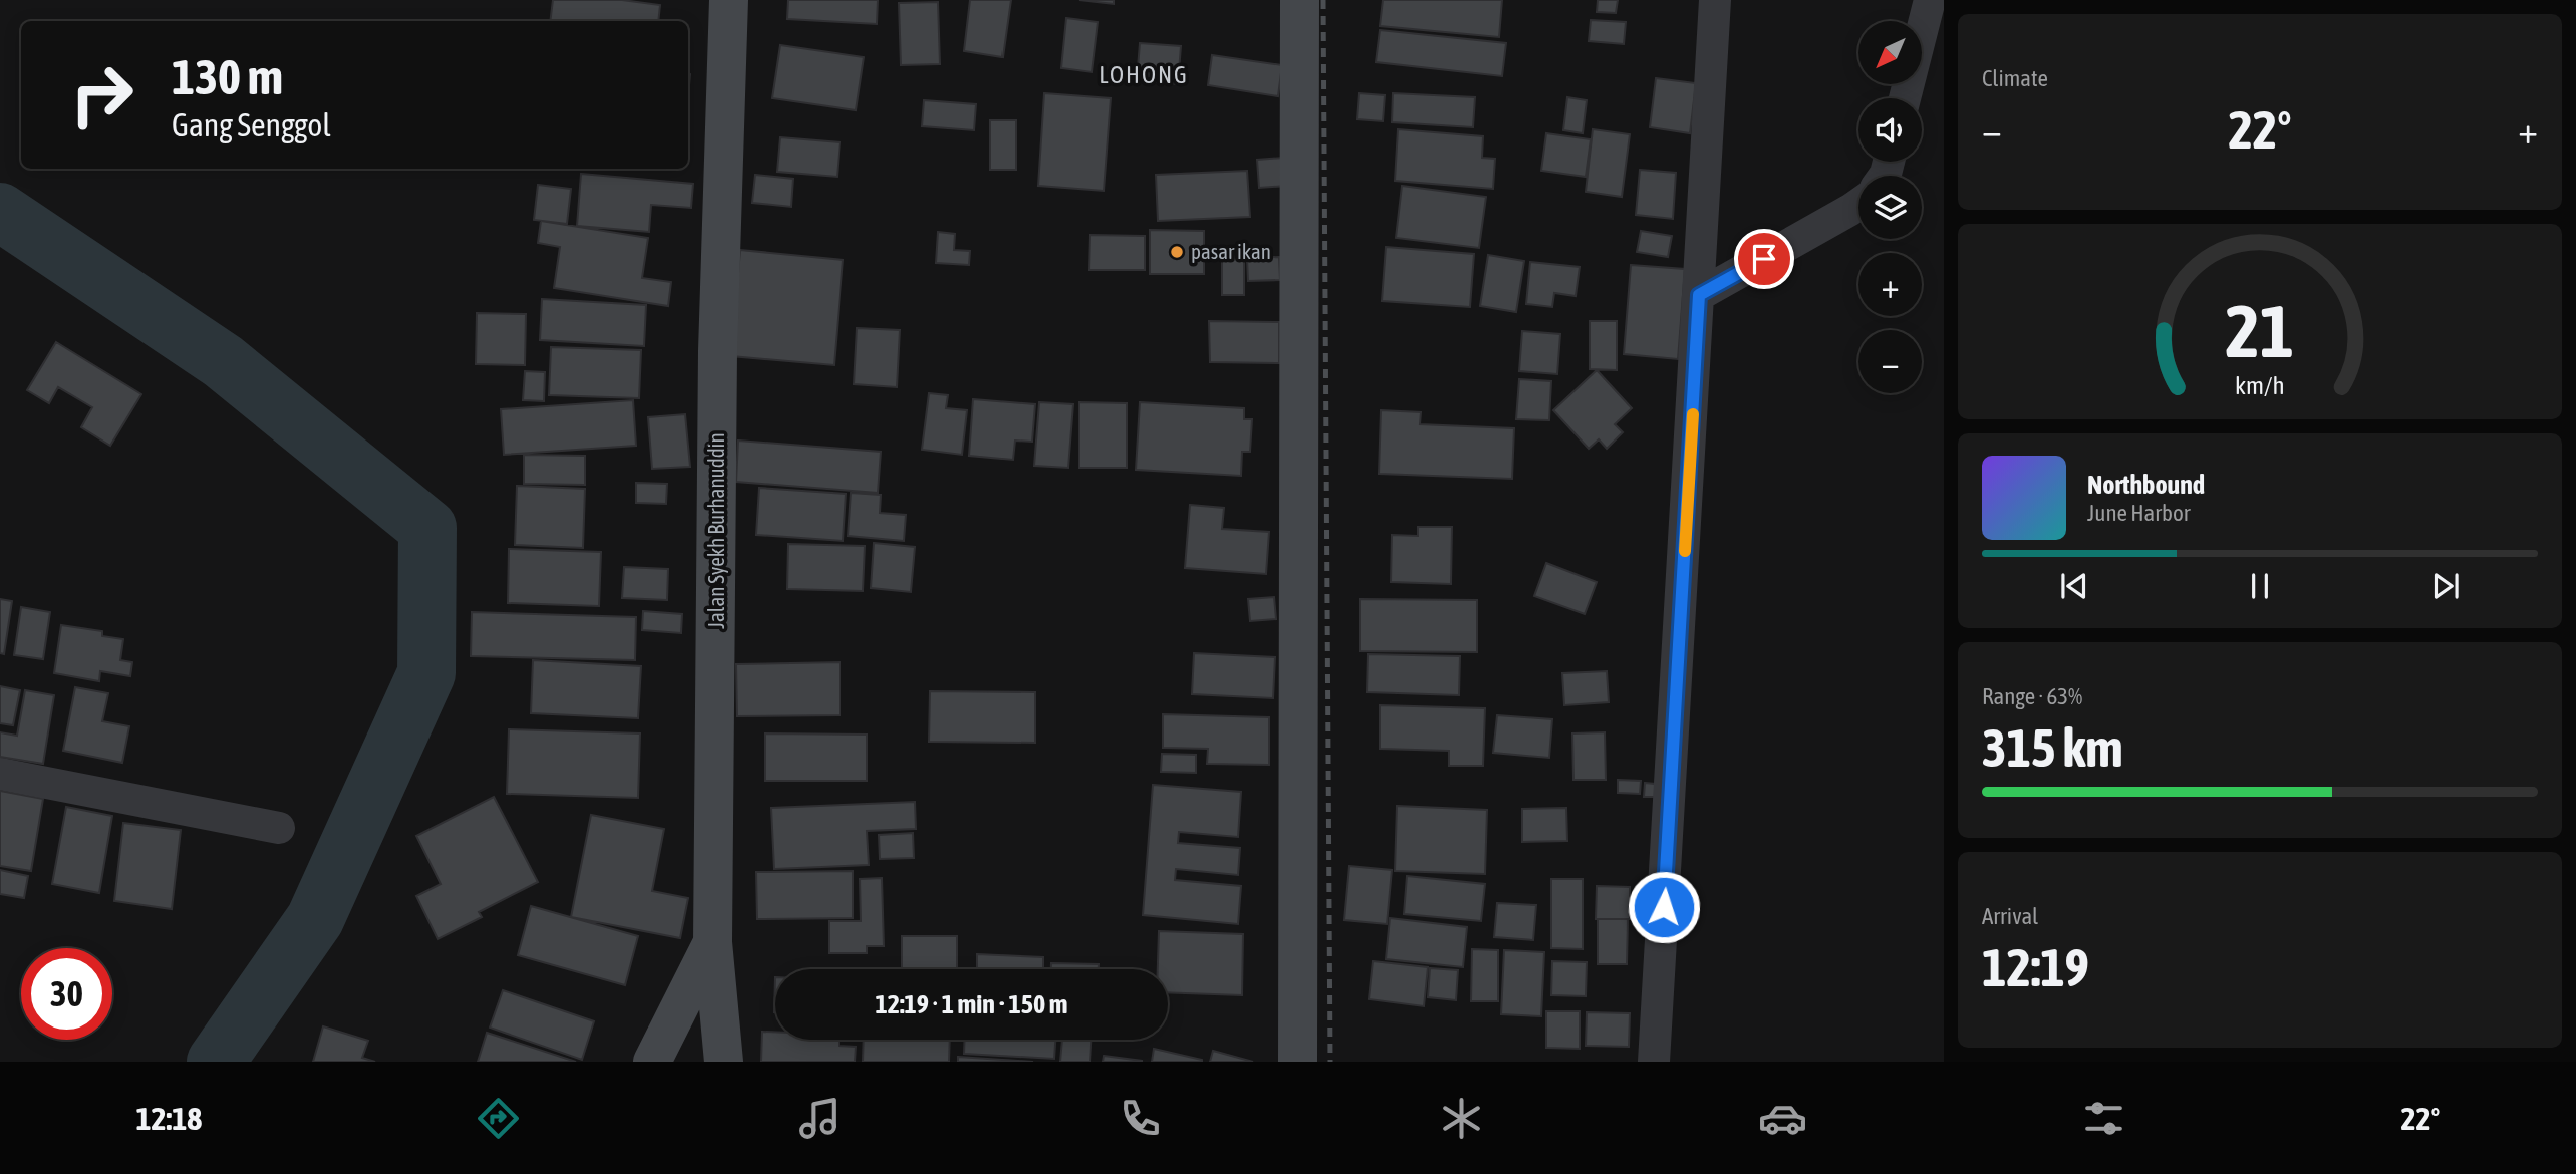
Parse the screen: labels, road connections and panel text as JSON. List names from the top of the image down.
{
  "streets": {
    "street": ["Jalan Syekh Burhanuddin"]
  },
  "districts": ["LOHONG"],
  "places": ["pasar ikan"],
  "north": "bottom left",
  "page": {
    "tile": [
      "Climate",
      ["Range · 63%", "315 km"],
      ["Arrival", "12:19"]
    ],
    "map_buttons": ["+", "−"],
    "turn": ["130 m", "Gang Senggol"],
    "heat": ["−", "22°", "+"],
    "song": ["Northbound", "June Harbor"],
    "limit": "30",
    "trip": "12:19 · 1 min · 150 m",
    "tabs": ["12:18", "22°"],
    "gauge": ["21", "km/h"]
  }
}
